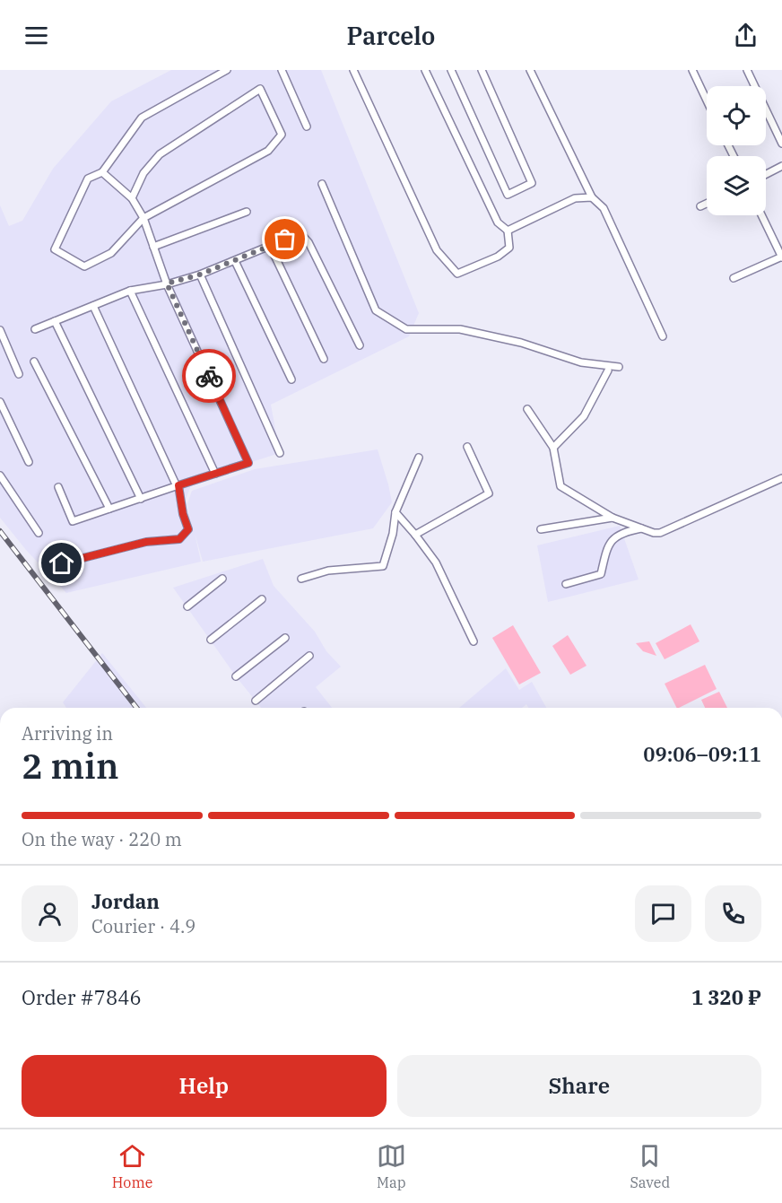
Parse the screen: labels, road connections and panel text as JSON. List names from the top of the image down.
{
  "page": {
    "header": "Parcelo",
    "heading": ["2 min", "Arriving in", "09:06–09:11"],
    "panel": [
      "Jordan",
      "Courier · 4.9",
      "Order #7846",
      "1 320 ₽"
    ],
    "bar": "On the way · 220 m",
    "buttons": ["Help", "Share"],
    "tabs": ["Home", "Map", "Saved"]
  }
}
